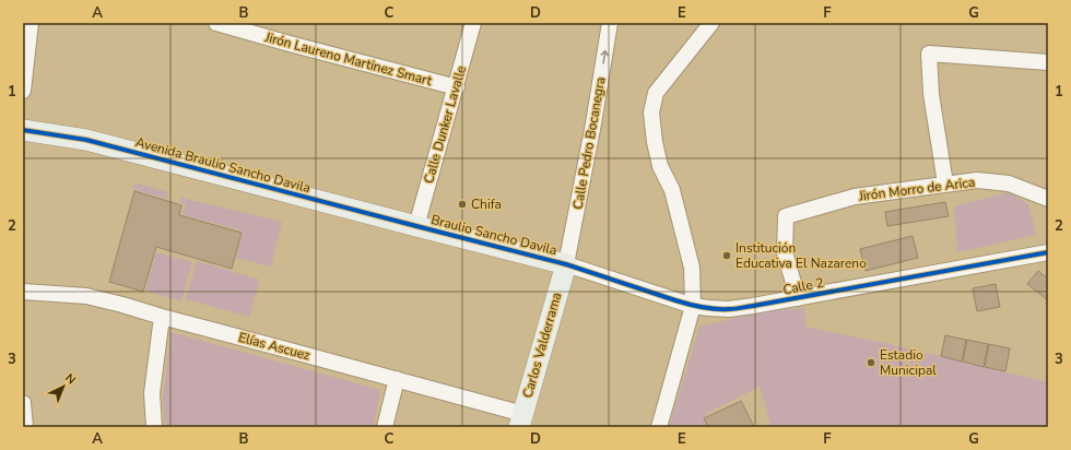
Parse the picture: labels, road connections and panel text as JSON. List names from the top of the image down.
{
  "streets": {
    "street": [
      "Jirón Laureno Martinez Smart",
      "Calle Dunker Lavalle",
      "Calle Pedro Bocanegra",
      "Avenida Braulio Sancho Davila",
      "Jirón Morro de Arica",
      "Braulio Sancho Davila",
      "Calle 2",
      "Carlos Valderrama",
      "Elías Ascuez"
    ]
  },
  "crossings": [
    ["Jirón Laureno Martinez Smart", "Calle Dunker Lavalle"],
    ["Calle Dunker Lavalle", "Avenida Braulio Sancho Davila"],
    ["Calle Dunker Lavalle", "Braulio Sancho Davila"],
    ["Calle Pedro Bocanegra", "Braulio Sancho Davila"],
    ["Calle Pedro Bocanegra", "Calle 2"],
    ["Calle Pedro Bocanegra", "Carlos Valderrama"],
    ["Avenida Braulio Sancho Davila", "Braulio Sancho Davila"],
    ["Jirón Morro de Arica", "Calle 2"],
    ["Braulio Sancho Davila", "Calle 2"],
    ["Braulio Sancho Davila", "Carlos Valderrama"],
    ["Calle 2", "Carlos Valderrama"],
    ["Carlos Valderrama", "Elías Ascuez"]
  ],
  "places": ["Chifa", "Institución Educativa El Nazareno", "Estadio Municipal"],
  "north": "top right",
  "grid": {
    "columns": [
      "A",
      "B",
      "C",
      "D",
      "E",
      "F",
      "G"
    ],
    "rows": ["1", "2", "3"]
  }
}
